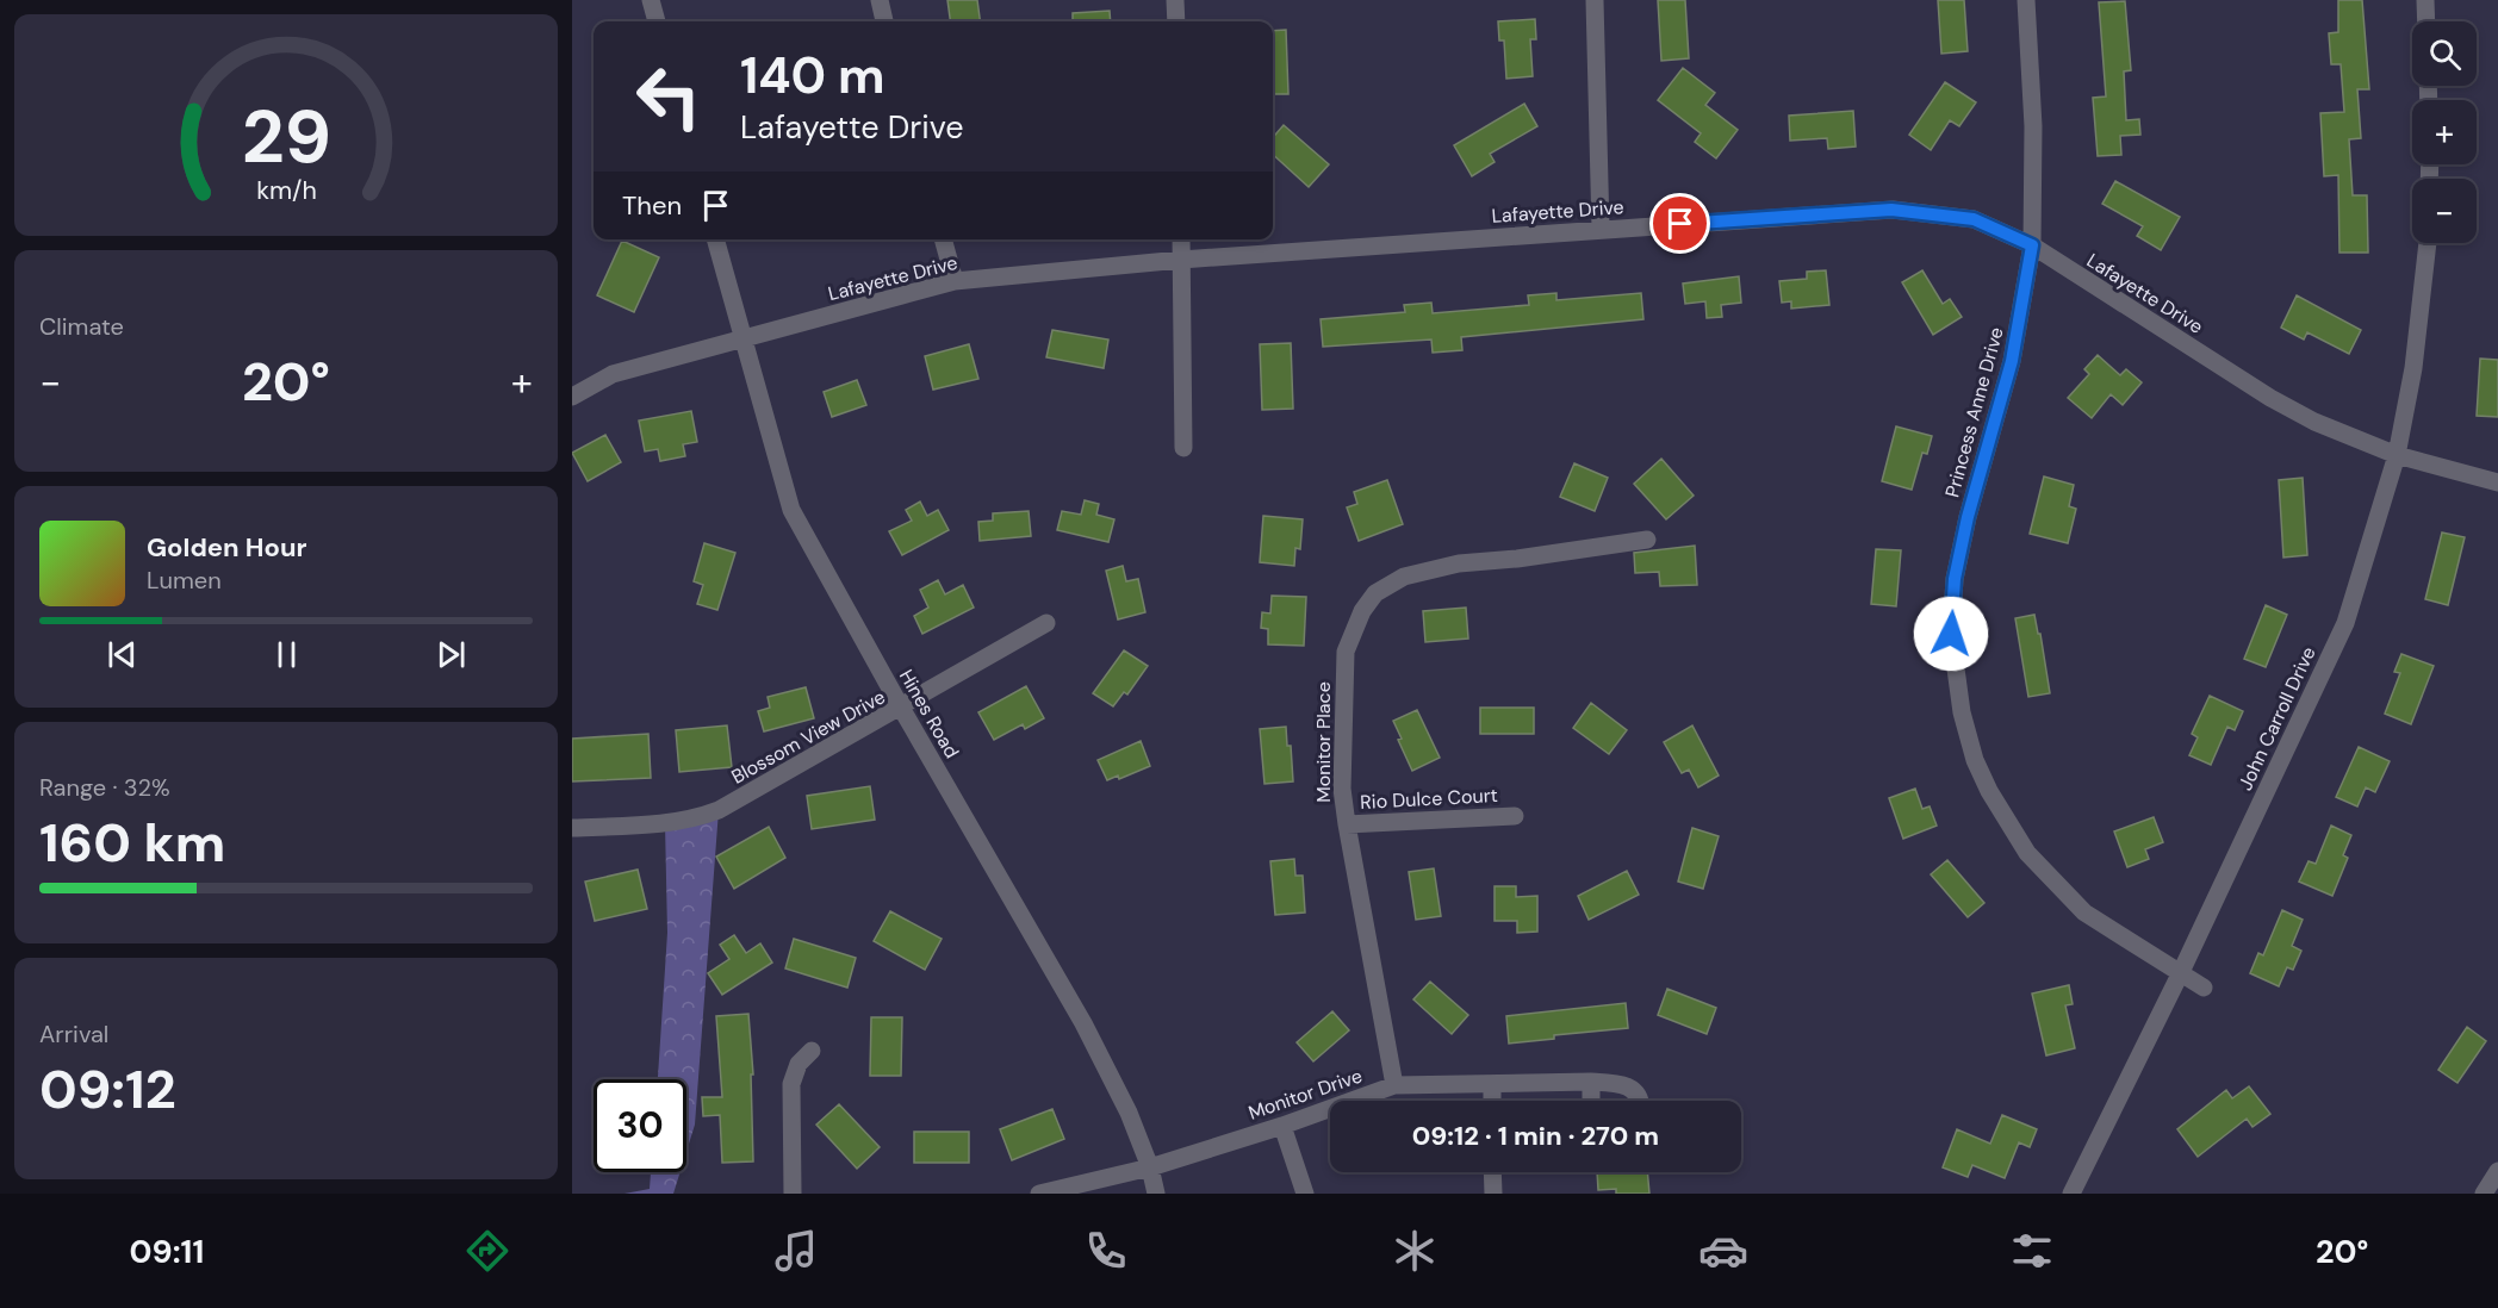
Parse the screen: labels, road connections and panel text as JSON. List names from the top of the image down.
{
  "streets": {
    "street": [
      "Lafayette Drive",
      "Princess Anne Drive",
      "Hines Road",
      "John Carroll Drive",
      "Blossom View Drive",
      "Monitor Place",
      "Rio Dulce Court",
      "Monitor Drive"
    ]
  },
  "crossings": [
    ["Lafayette Drive", "Princess Anne Drive"],
    ["Lafayette Drive", "Hines Road"],
    ["Lafayette Drive", "John Carroll Drive"],
    ["Princess Anne Drive", "John Carroll Drive"],
    ["Hines Road", "Blossom View Drive"],
    ["Hines Road", "Monitor Drive"],
    ["Monitor Place", "Rio Dulce Court"],
    ["Monitor Place", "Monitor Drive"]
  ],
  "page": {
    "map_buttons": ["+", "−"],
    "turn": ["140 m", "Lafayette Drive"],
    "then": "Then",
    "tile": [
      "Climate",
      ["Range · 32%", "160 km"],
      ["Arrival", "09:12"]
    ],
    "heat": ["−", "20°", "+"],
    "song": ["Golden Hour", "Lumen"],
    "limit": "30",
    "trip": "09:12 · 1 min · 270 m",
    "tabs": ["09:11", "20°"],
    "gauge": ["29", "km/h"]
  }
}
